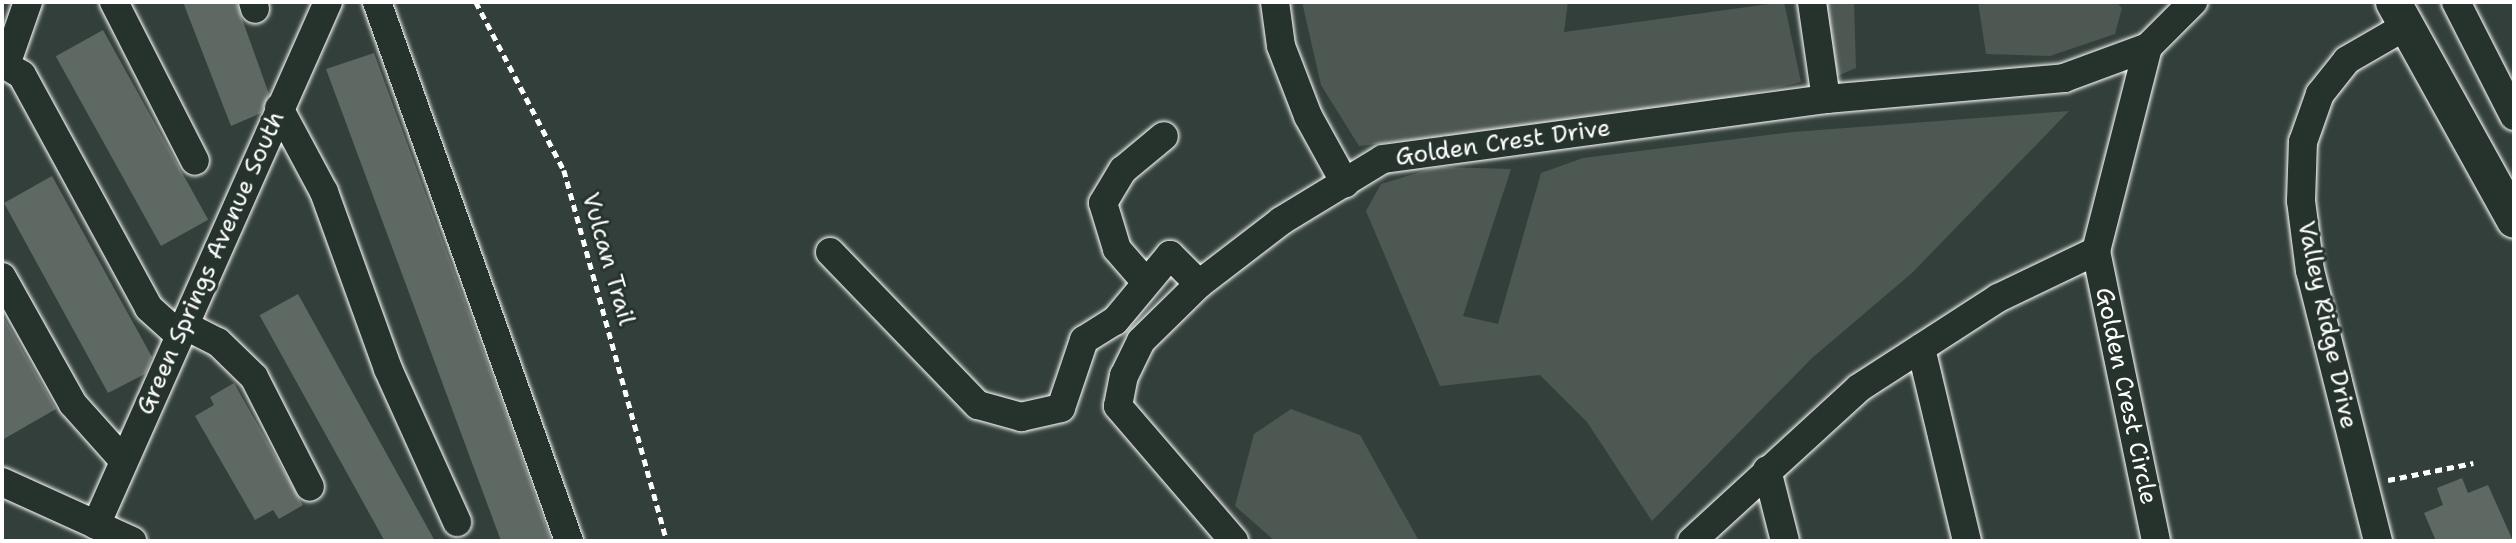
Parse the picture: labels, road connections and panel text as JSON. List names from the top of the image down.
{
  "streets": {
    "street": [
      "Golden Crest Drive",
      "Green Springs Avenue South",
      "Valley Ridge Drive",
      "Golden Crest Circle"
    ],
    "path": ["Vulcan Trail"]
  },
  "crossings": [
    ["Golden Crest Drive", "Golden Crest Circle"]
  ]
}
